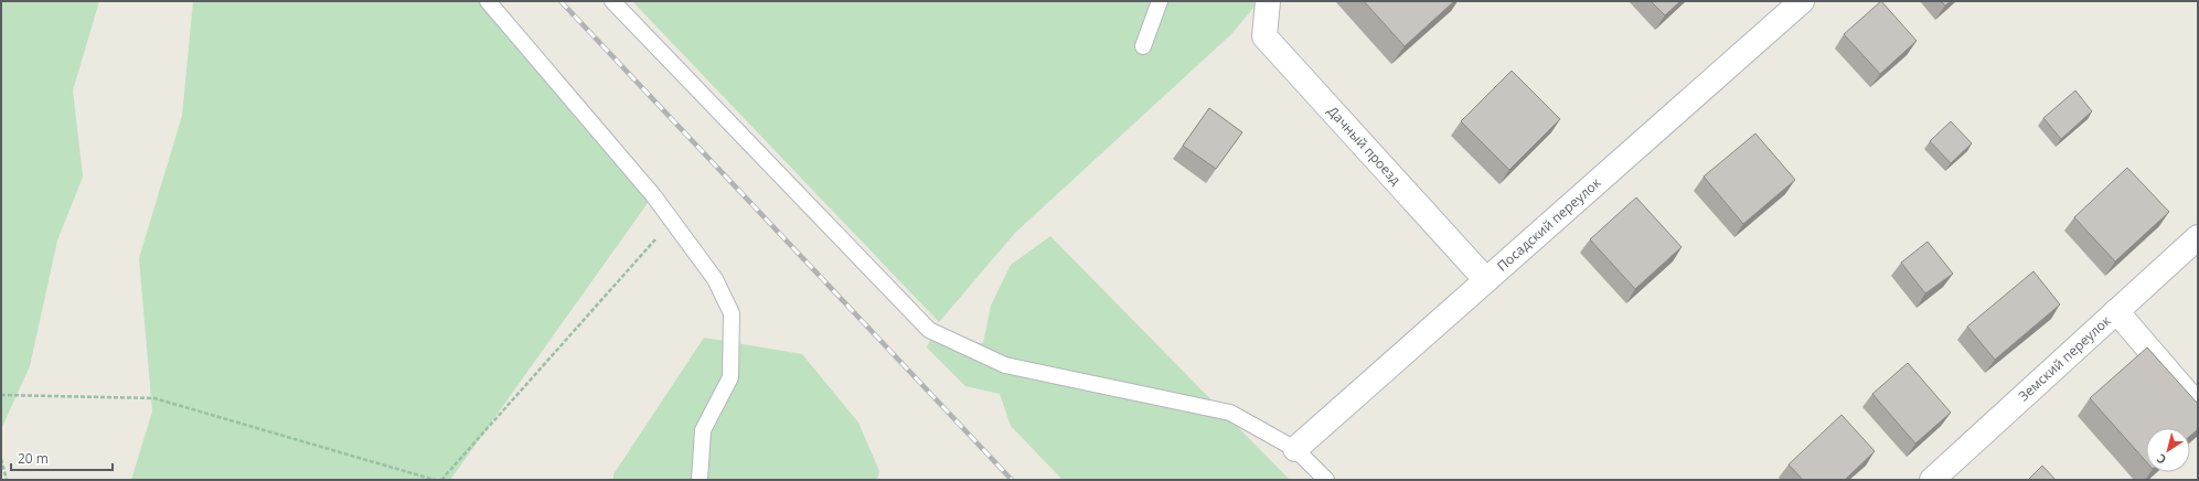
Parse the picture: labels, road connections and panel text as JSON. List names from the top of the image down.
{
  "streets": {
    "street": ["Дачный проезд", "Посадский переулок", "Земский переулок"]
  },
  "crossings": [
    ["Дачный проезд", "Посадский переулок"]
  ],
  "scale_bar": "20 m",
  "north": "bottom left"
}
